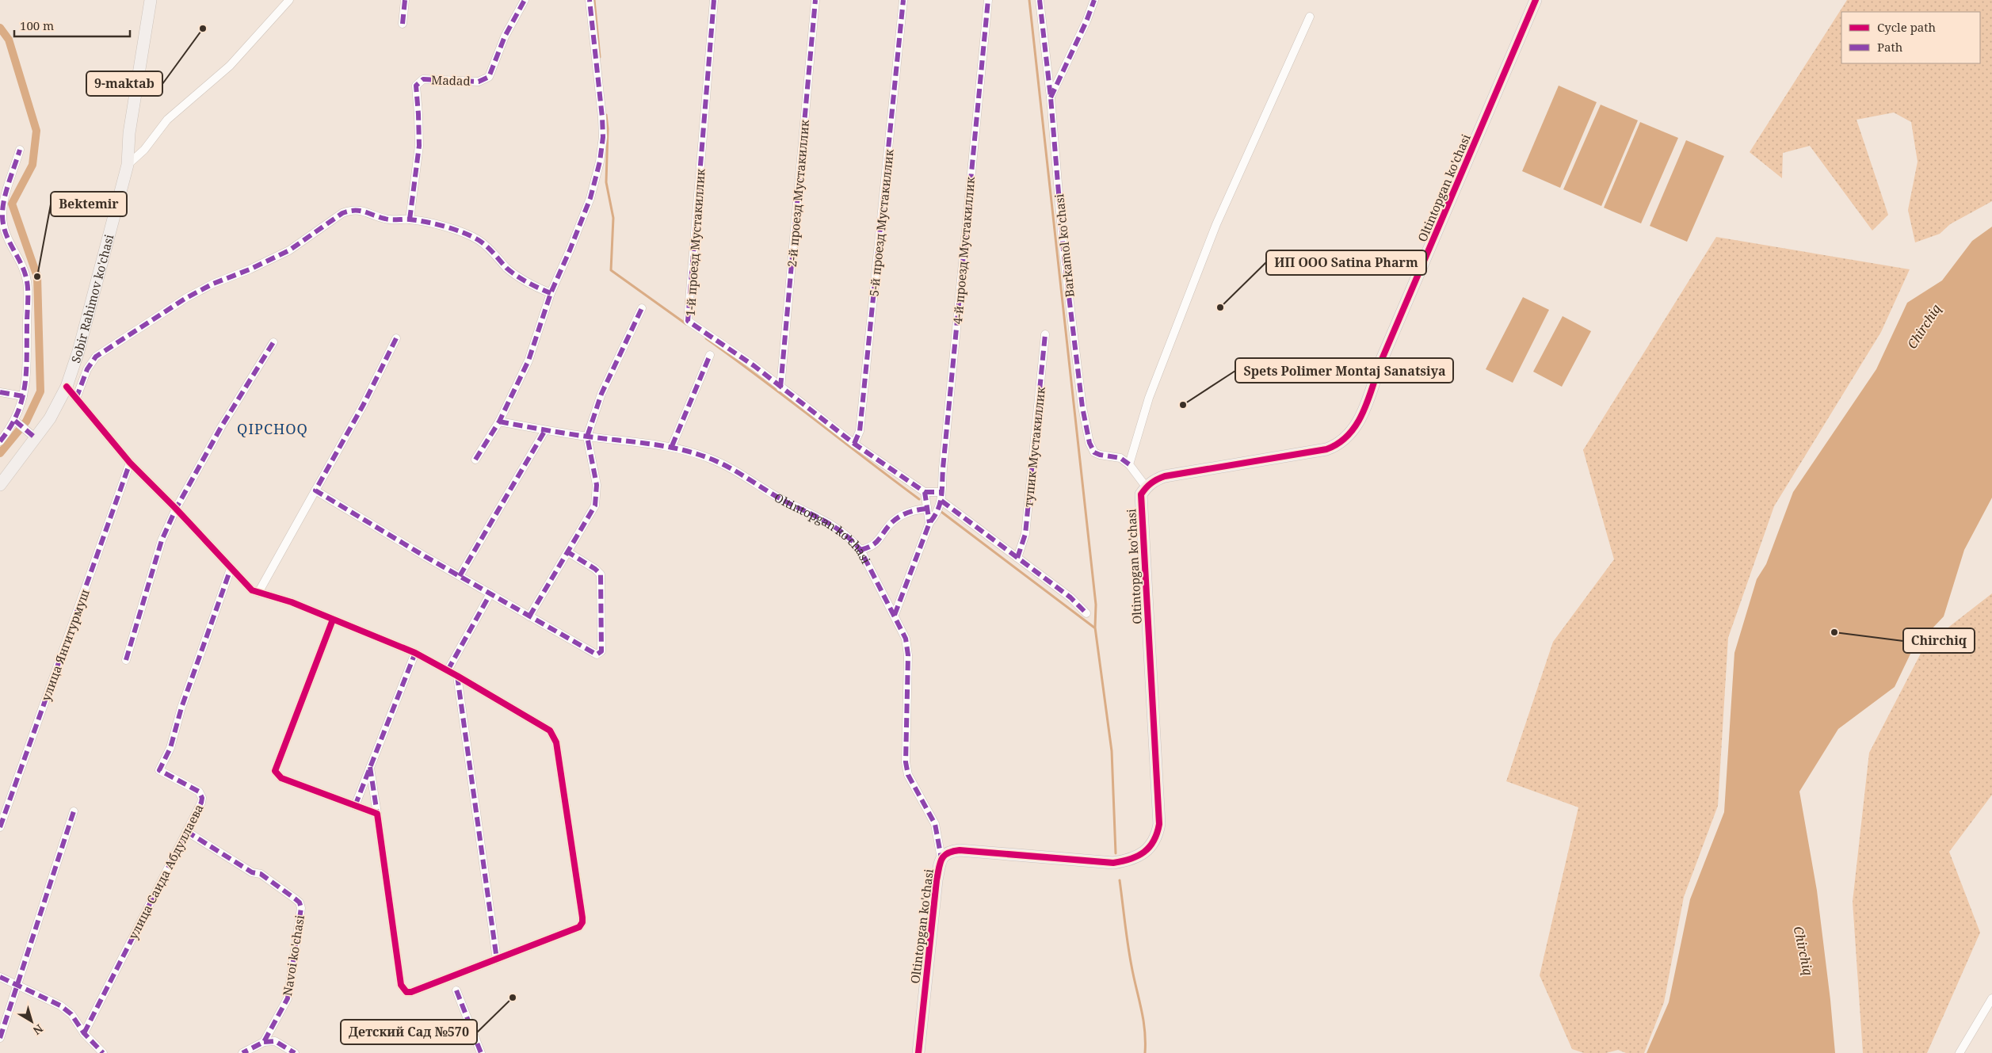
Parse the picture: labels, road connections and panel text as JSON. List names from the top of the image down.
{
  "streets": {
    "street": [
      "Madad",
      "Oltintopgan ko'chasi",
      "2-й проезд Мустакиллик",
      "5-й проезд Мустакиллик",
      "1-й проезд Мустакиллик",
      "Barkamol ko'chasi",
      "4-й проезд Мустакиллик",
      "Sobir Rahimov ko'chasi",
      "тупик Мустакиллик",
      "улица Янгитурмуш",
      "улица Саида Абдуллаева",
      "Navoi ko'chasi"
    ]
  },
  "crossings": [
    ["Oltintopgan ko'chasi", "Barkamol ko'chasi"],
    ["Oltintopgan ko'chasi", "4-й проезд Мустакиллик"],
    ["2-й проезд Мустакиллик", "1-й проезд Мустакиллик"],
    ["5-й проезд Мустакиллик", "1-й проезд Мустакиллик"],
    ["улица Саида Абдуллаева", "Navoi ko'chasi"]
  ],
  "districts": ["QIPCHOQ"],
  "water": ["Chirchiq"],
  "places": [
    "9-maktab",
    "Bektemir",
    "ИП ООО Satina Pharm",
    "Spets Polimer Montaj Sanatsiya",
    "Chirchiq",
    "Детский Сад №570"
  ],
  "legend": ["Cycle path", "Path"],
  "scale_bar": "100 m",
  "north": "bottom right"
}
